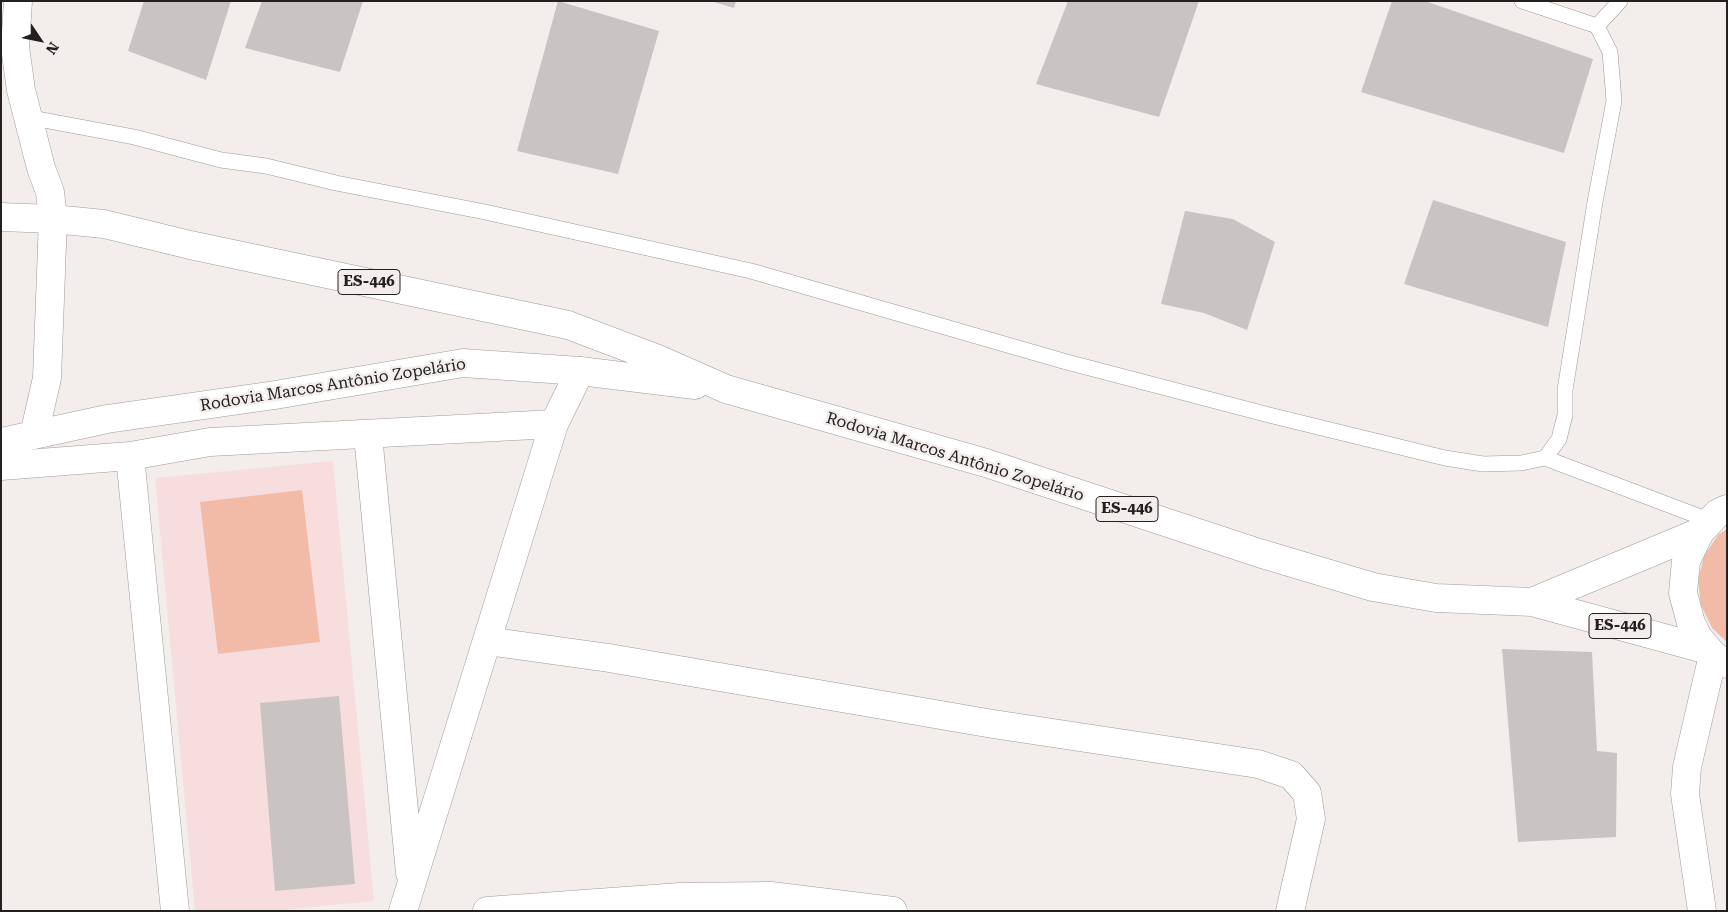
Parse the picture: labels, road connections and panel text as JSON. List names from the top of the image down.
{
  "streets": {
    "main road": ["ES-446", "Rodovia Marcos Antônio Zopelário"]
  },
  "north": "bottom right"
}
